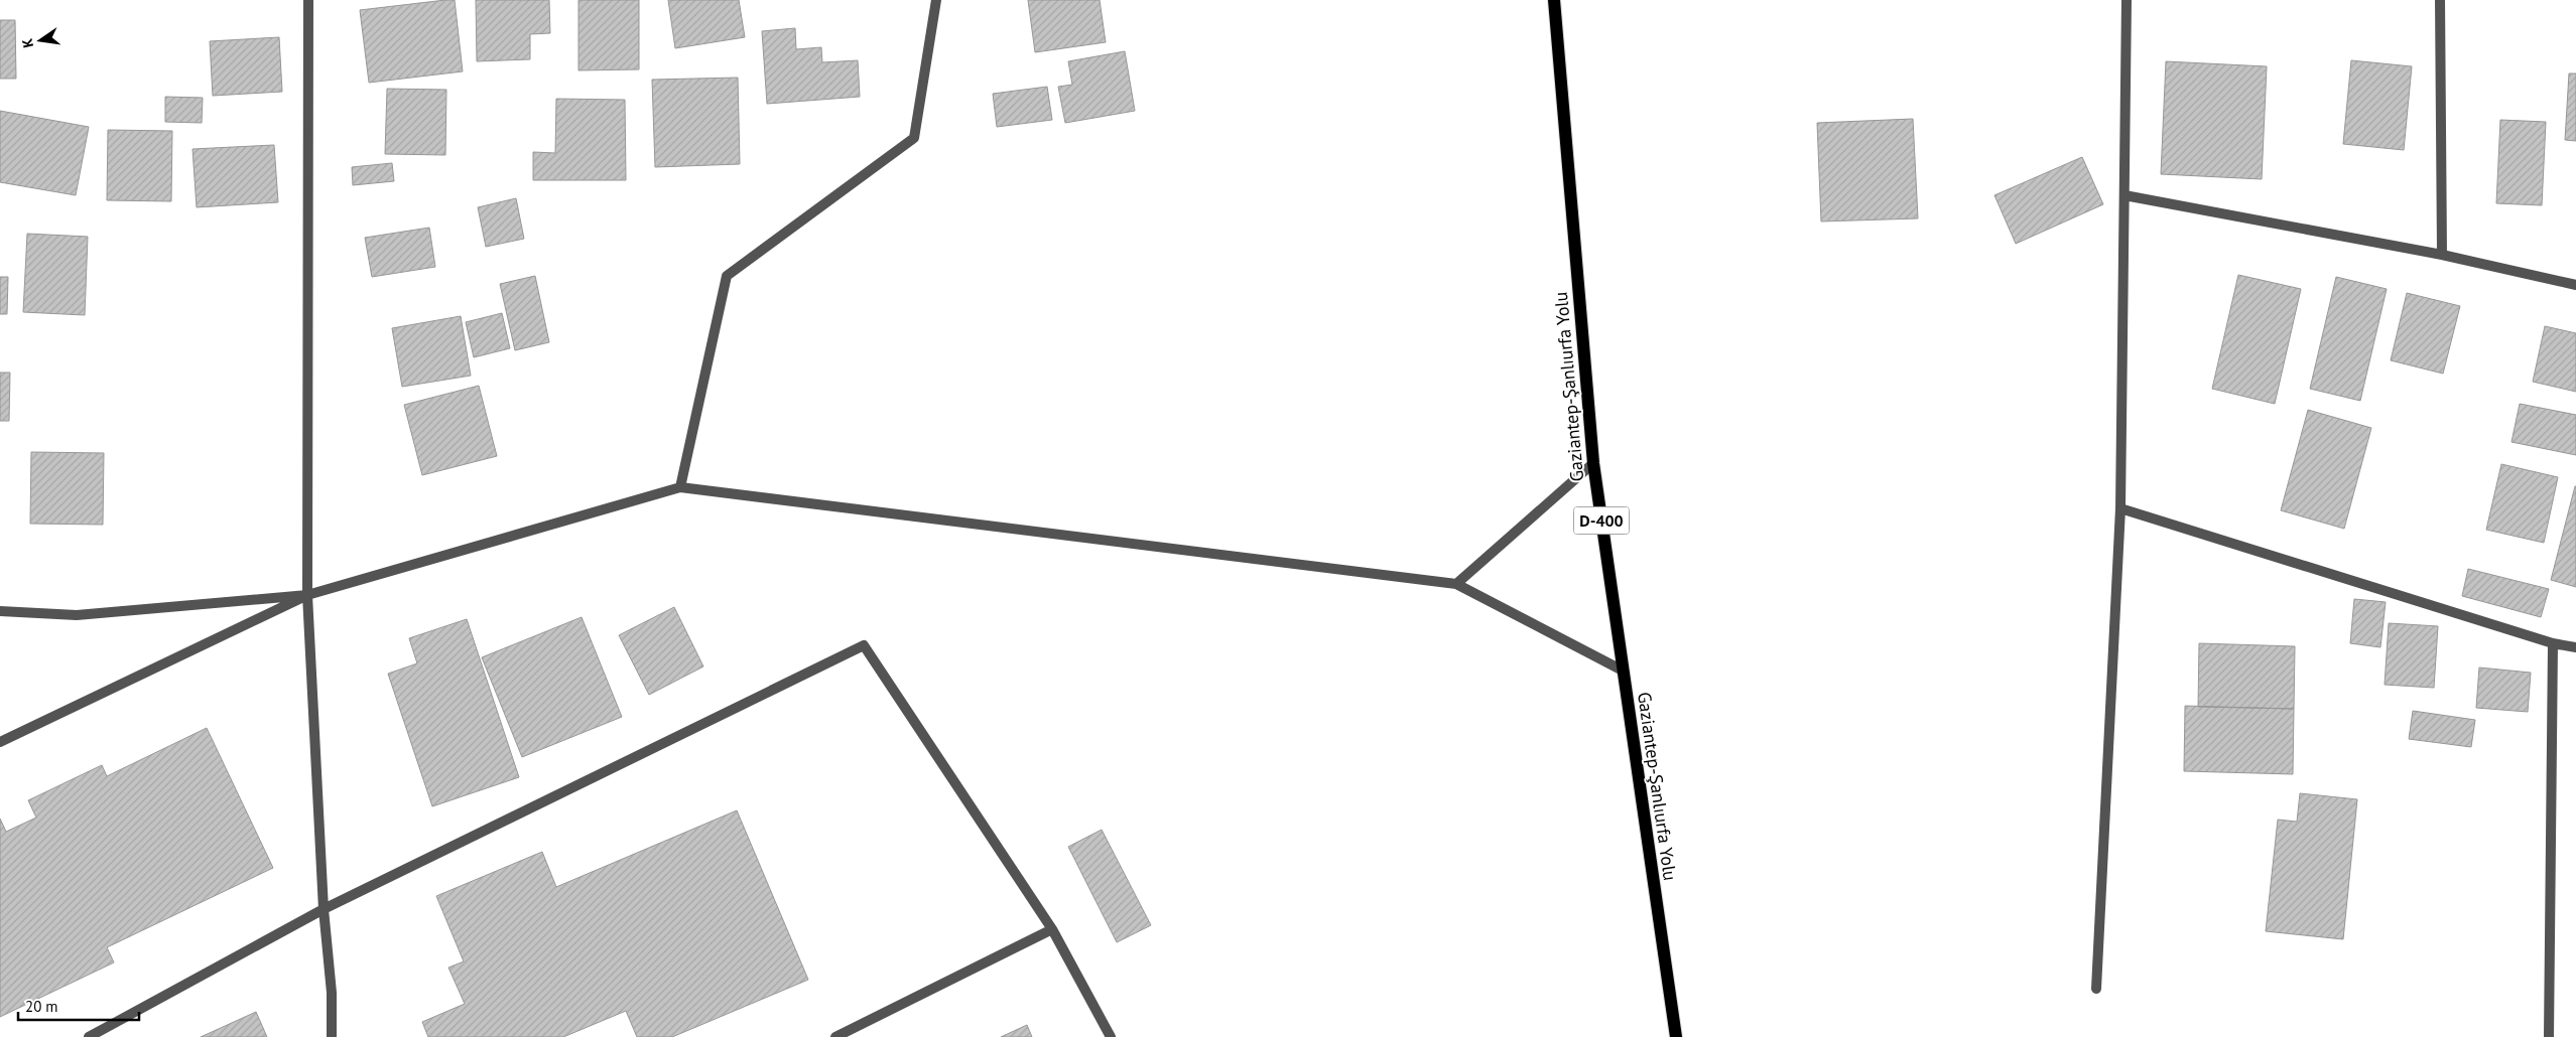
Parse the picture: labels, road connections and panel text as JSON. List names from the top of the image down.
{
  "streets": {
    "main road": ["Gaziantep-Şanlıurfa Yolu", "D-400"]
  },
  "scale_bar": "20 m",
  "north": "left"
}
